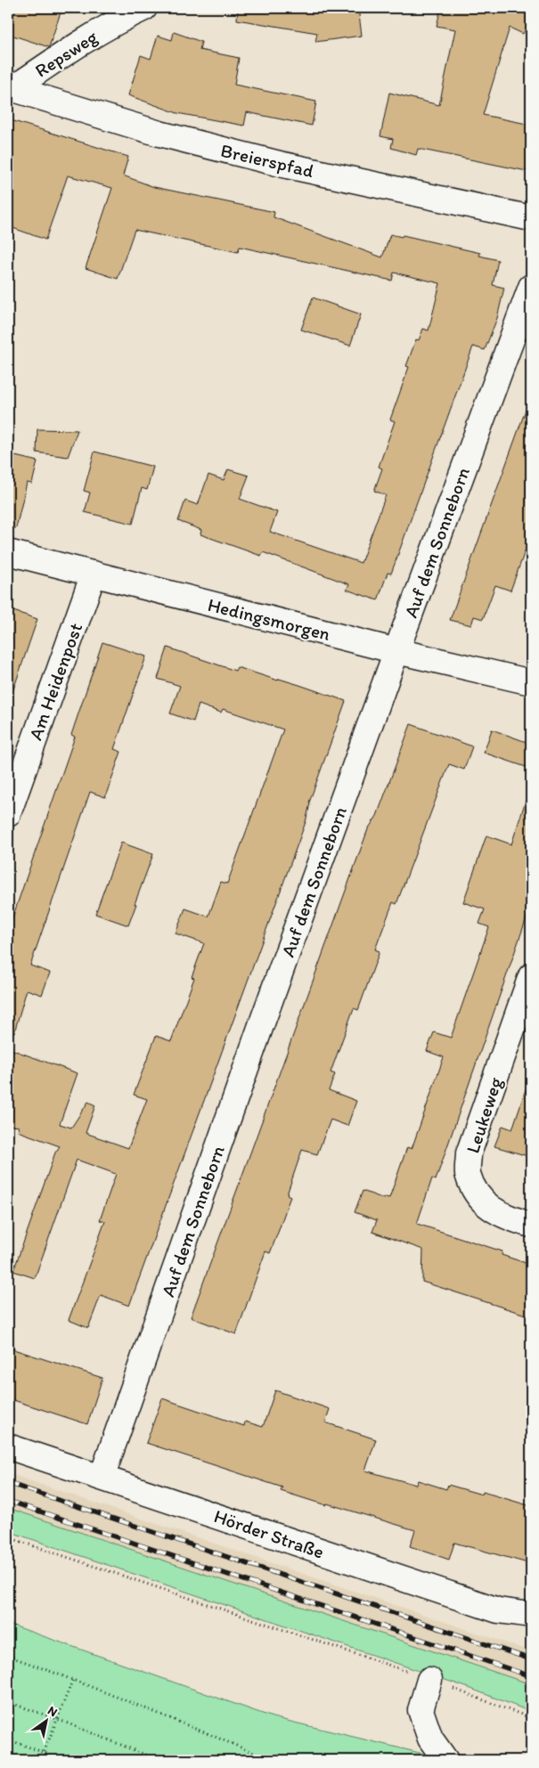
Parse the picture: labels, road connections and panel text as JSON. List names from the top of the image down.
{
  "streets": {
    "street": [
      "Repsweg",
      "Breierspfad",
      "Auf dem Sonneborn",
      "Hedingsmorgen",
      "Am Heidenpost",
      "Leukeweg",
      "Hörder Straße"
    ]
  },
  "crossings": [
    ["Repsweg", "Breierspfad"],
    ["Auf dem Sonneborn", "Hedingsmorgen"],
    ["Auf dem Sonneborn", "Hörder Straße"],
    ["Hedingsmorgen", "Am Heidenpost"]
  ],
  "north": "top right"
}
